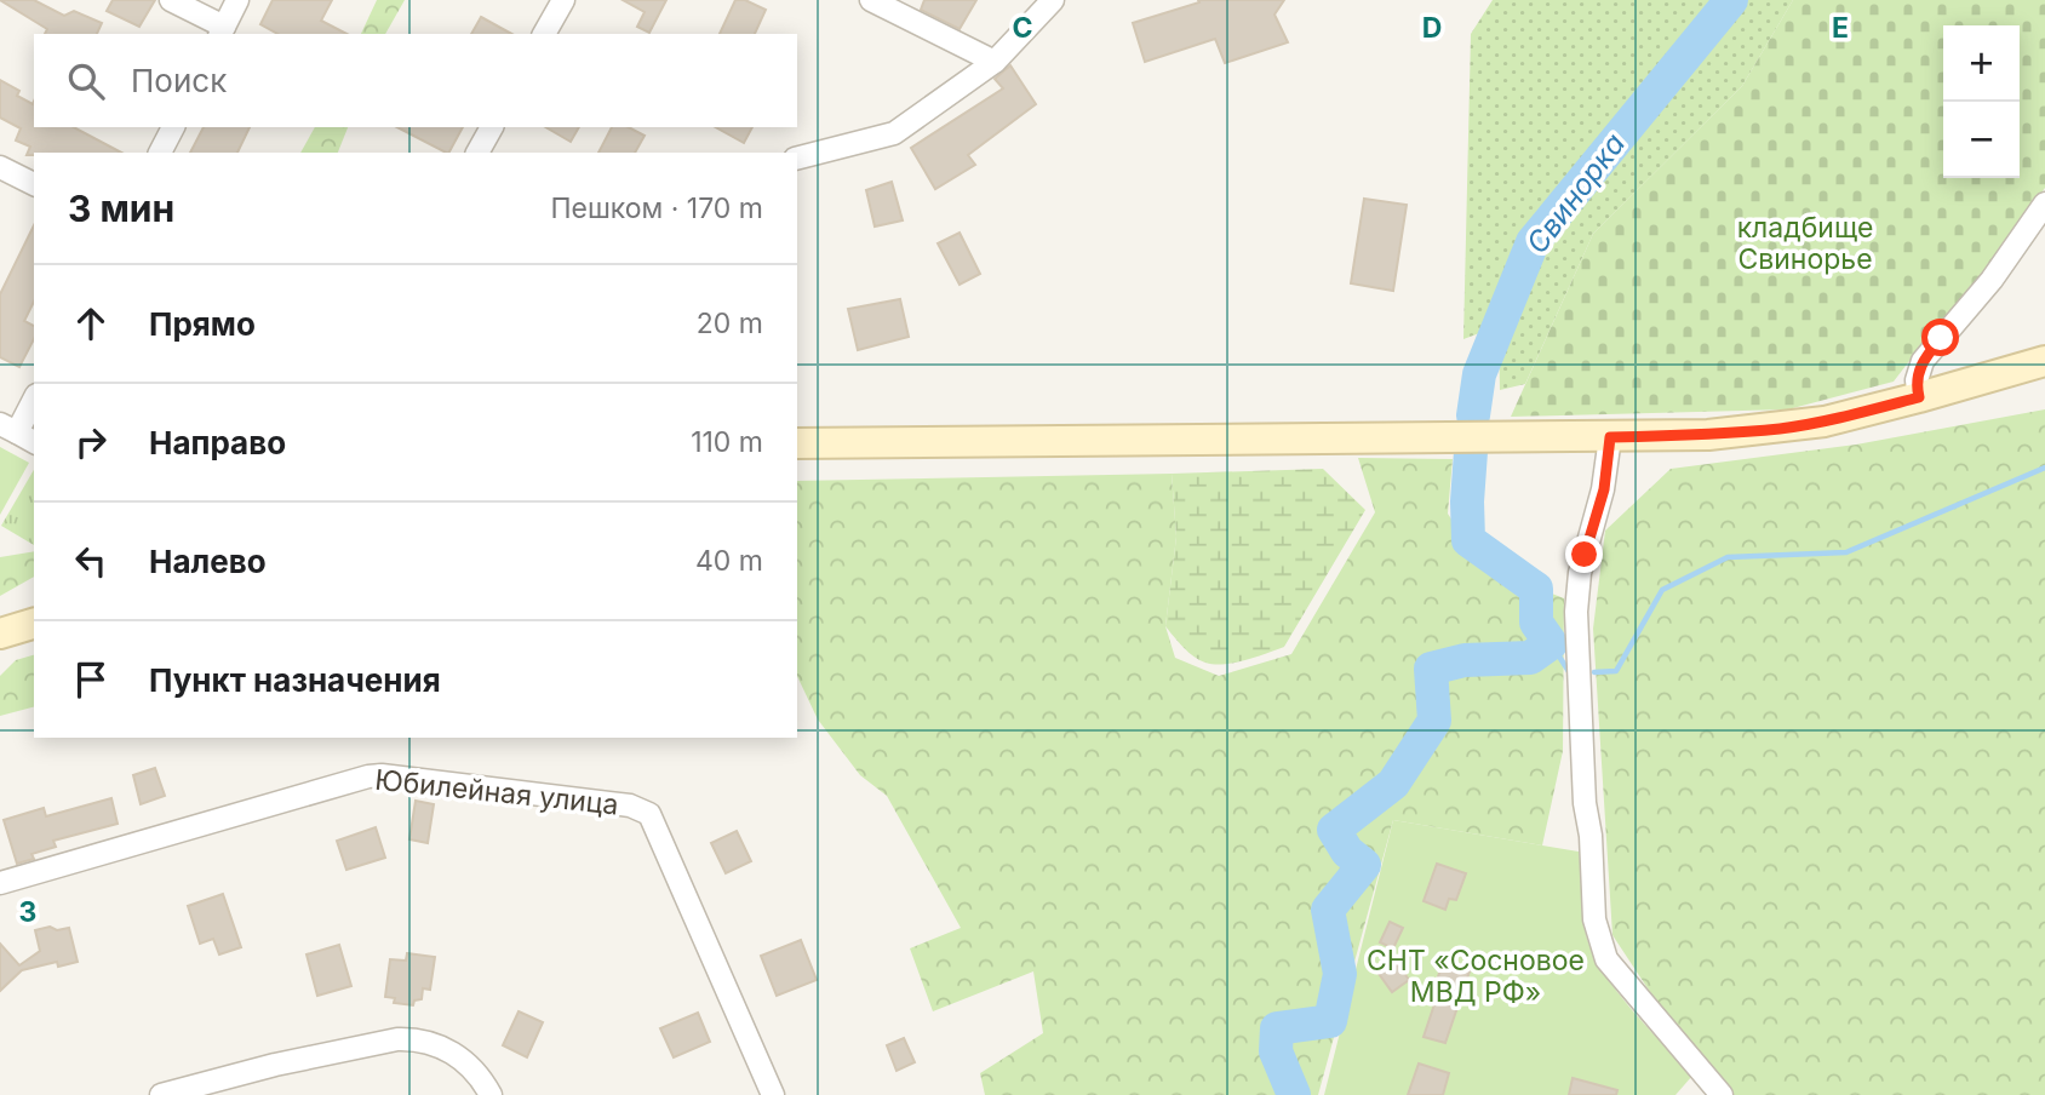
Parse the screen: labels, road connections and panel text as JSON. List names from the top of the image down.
{
  "streets": {
    "street": ["Юбилейная улица"]
  },
  "water": ["Свинорка"],
  "parks": ["кладбище Свинорье", "СНТ «Сосновое МВД РФ»"],
  "page": {
    "map_buttons": ["+", "−"],
    "search": "Поиск",
    "heading": ["3 мин", "Пешком · 170 m"],
    "list": [
      ["Прямо", "20 m"],
      ["Направо", "110 m"],
      ["Налево", "40 m"],
      "Пункт назначения"
    ]
  },
  "grid": {
    "columns": ["C", "D", "E"],
    "rows": ["3"]
  }
}
